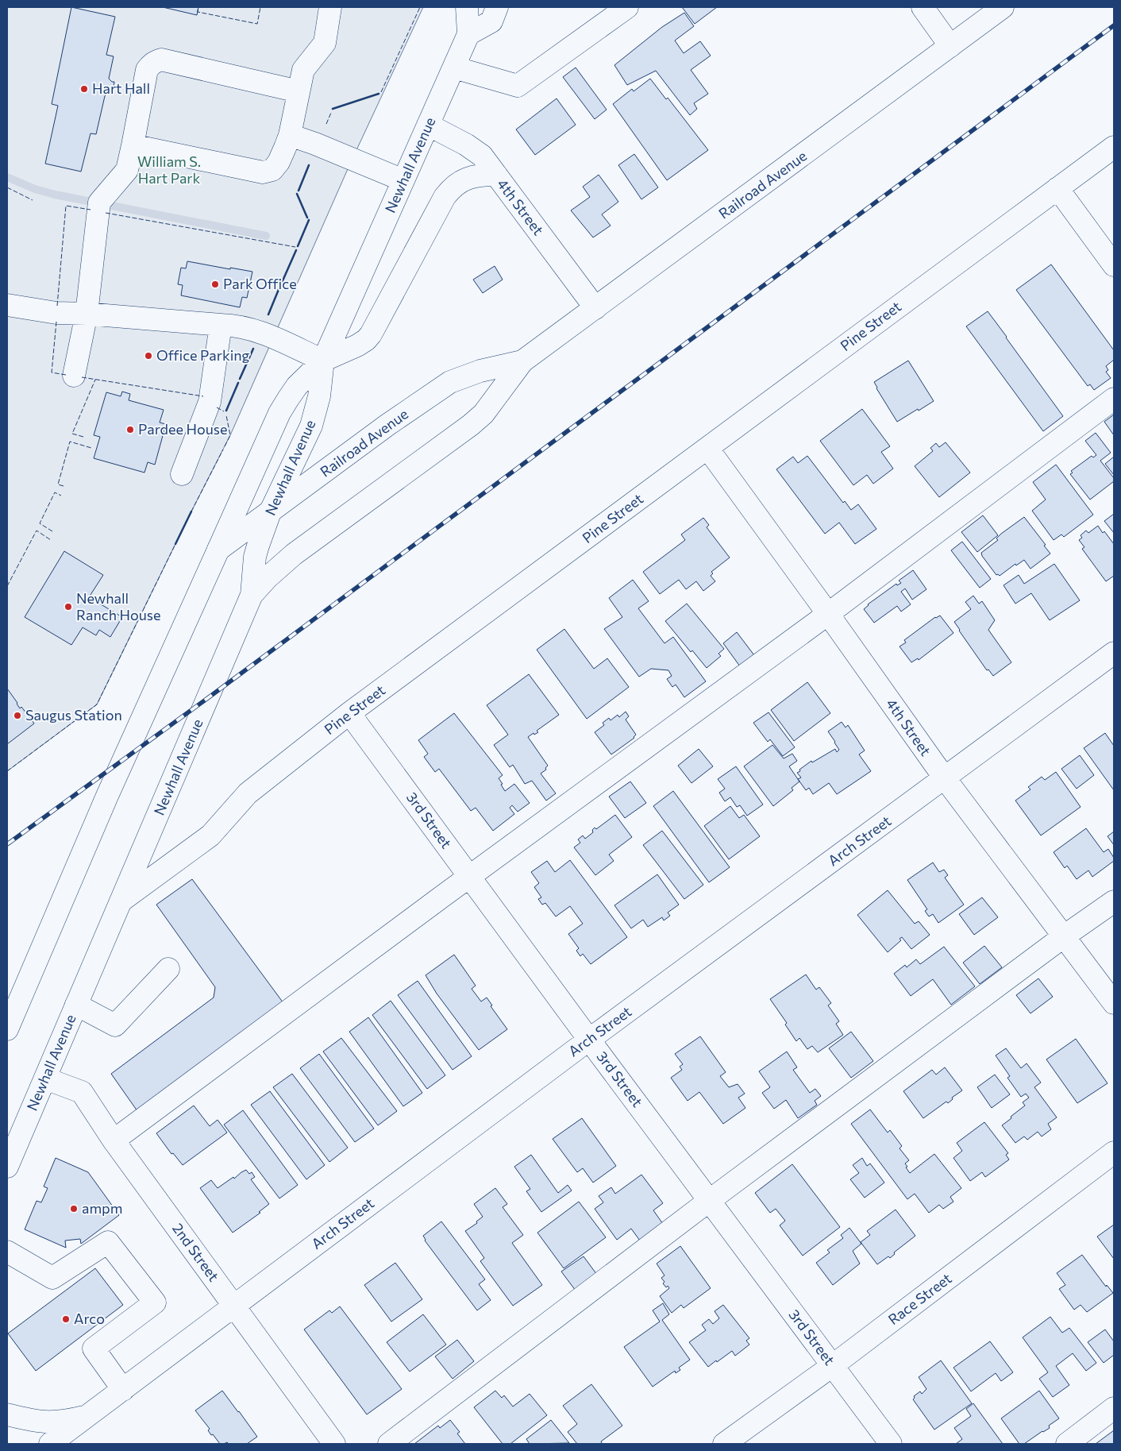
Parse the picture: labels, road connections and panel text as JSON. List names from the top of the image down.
{
  "streets": {
    "street": [
      "Newhall Avenue",
      "Railroad Avenue",
      "4th Street",
      "Pine Street",
      "3rd Street",
      "Arch Street",
      "2nd Street",
      "Race Street"
    ]
  },
  "crossings": [
    ["Newhall Avenue", "Railroad Avenue"],
    ["Newhall Avenue", "4th Street"],
    ["Newhall Avenue", "Pine Street"],
    ["Newhall Avenue", "2nd Street"],
    ["Railroad Avenue", "4th Street"],
    ["4th Street", "Pine Street"],
    ["4th Street", "Arch Street"],
    ["Pine Street", "3rd Street"],
    ["3rd Street", "Arch Street"],
    ["3rd Street", "Race Street"],
    ["Arch Street", "2nd Street"]
  ],
  "parks": ["William S. Hart Park"],
  "places": [
    "Hart Hall",
    "Park Office",
    "Office Parking",
    "Pardee House",
    "Newhall Ranch House",
    "Saugus Station",
    "ampm",
    "Arco"
  ]
}
